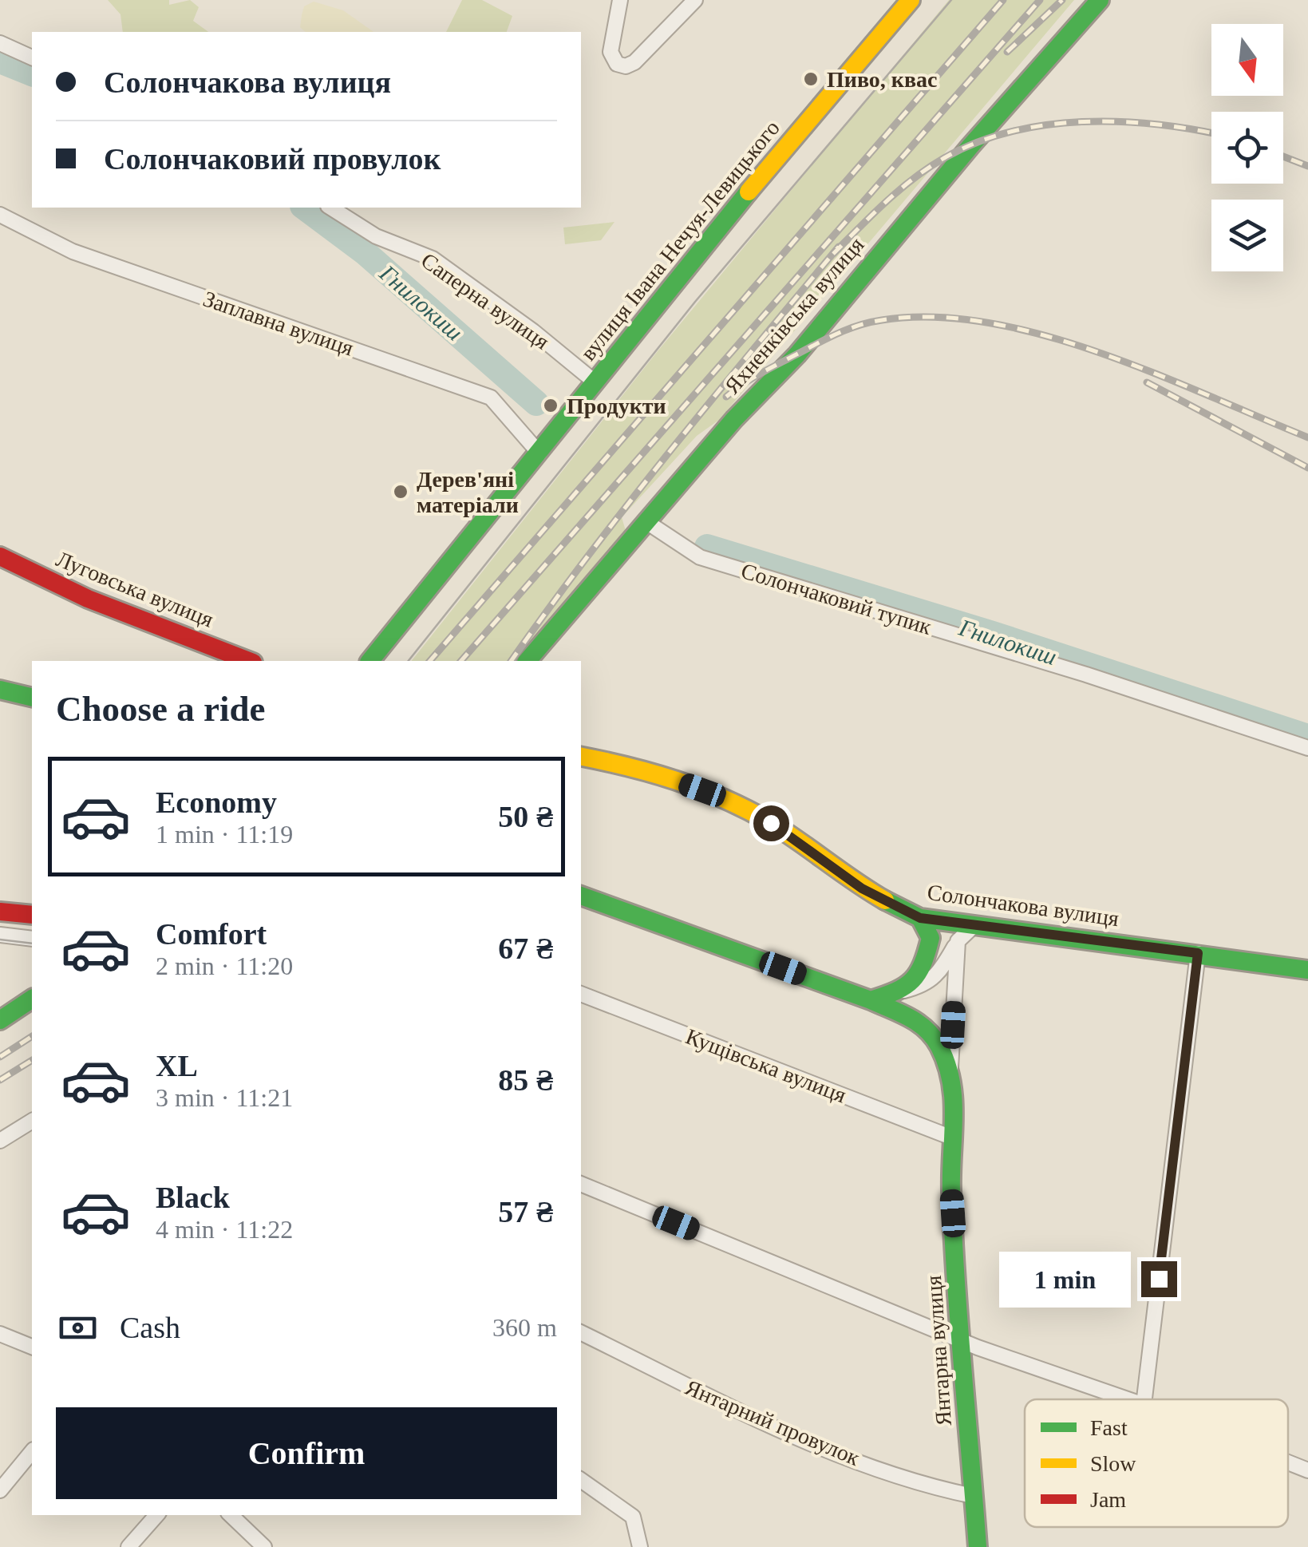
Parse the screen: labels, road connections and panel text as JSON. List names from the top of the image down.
{
  "streets": {
    "main road": [
      "вулиця Івана Нечуя-Левицького",
      "Яхненківська вулиця",
      "Луговська вулиця",
      "Солончакова вулиця",
      "Янтарна вулиця"
    ],
    "street": [
      "Саперна вулиця",
      "Заплавна вулиця",
      "Солончаковий тупик",
      "Кущівська вулиця",
      "Янтарний провулок"
    ]
  },
  "crossings": [
    ["вулиця Івана Нечуя-Левицького", "Саперна вулиця"],
    ["вулиця Івана Нечуя-Левицького", "Заплавна вулиця"],
    ["Яхненківська вулиця", "Солончаковий тупик"],
    ["Кущівська вулиця", "Янтарна вулиця"],
    ["Янтарна вулиця", "Янтарний провулок"]
  ],
  "water": ["Гнилокиш"],
  "places": ["Пиво, квас", "Продукти", "Дерев'янi матерiали"],
  "legend": ["Fast", "Slow", "Jam"],
  "north": "bottom",
  "page": {
    "banner": ["Солончакова вулиця", "Солончаковий провулок"],
    "heading": "Choose a ride",
    "list": [
      {
        "name": "Economy",
        "note": "1 min · 11:19",
        "value": "50 ₴"
      },
      {
        "name": "Comfort",
        "note": "2 min · 11:20",
        "value": "67 ₴"
      },
      {
        "name": "XL",
        "note": "3 min · 11:21",
        "value": "85 ₴"
      },
      {
        "name": "Black",
        "note": "4 min · 11:22",
        "value": "57 ₴"
      }
    ],
    "bubble": "1 min",
    "pay": ["Cash", "360 m"],
    "buttons": "Confirm"
  }
}
